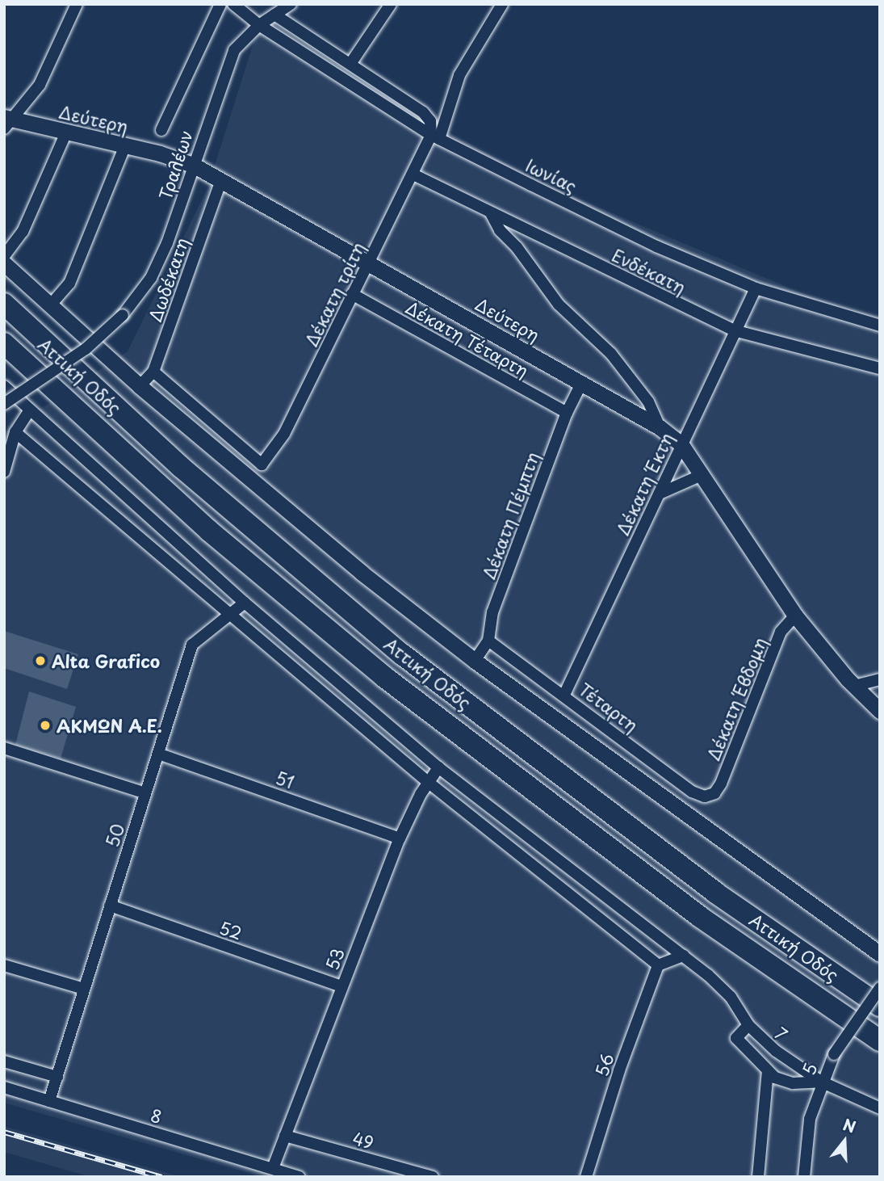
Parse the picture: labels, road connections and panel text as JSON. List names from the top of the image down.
{
  "streets": {
    "highway": ["Αττική Οδός"],
    "street": [
      "Δεύτερη",
      "Τραλέων",
      "Ιωνίας",
      "Ενδέκατη",
      "Δωδέκατη",
      "Δέκατη τρίτη",
      "Δέκατη Τέταρτη",
      "Δέκατη Έκτη",
      "Δέκατη Πέμπτη",
      "Δέκατη Έβδομη",
      "Τέταρτη",
      "51",
      "50",
      "52",
      "53",
      "7",
      "56",
      "5",
      "8",
      "49"
    ]
  },
  "crossings": [
    ["Δεύτερη", "Τραλέων"],
    ["Δεύτερη", "Δωδέκατη"],
    ["Δεύτερη", "Δέκατη τρίτη"],
    ["Δεύτερη", "Δέκατη Έκτη"],
    ["Δεύτερη", "Δέκατη Πέμπτη"],
    ["Δεύτερη", "Δέκατη Έβδομη"],
    ["Τραλέων", "Ιωνίας"],
    ["Ιωνίας", "Δέκατη τρίτη"],
    ["Ιωνίας", "Δέκατη Έκτη"],
    ["Ενδέκατη", "Δέκατη τρίτη"],
    ["Ενδέκατη", "Δέκατη Έκτη"],
    ["Δωδέκατη", "Δέκατη τρίτη"],
    ["Δέκατη τρίτη", "Δέκατη Τέταρτη"],
    ["Δέκατη Τέταρτη", "Δέκατη Πέμπτη"],
    ["Δέκατη Έκτη", "Τέταρτη"],
    ["Δέκατη Πέμπτη", "Τέταρτη"],
    ["Δέκατη Έβδομη", "Τέταρτη"],
    ["51", "50"],
    ["51", "53"],
    ["50", "52"],
    ["50", "7"],
    ["50", "8"],
    ["52", "53"],
    ["53", "7"],
    ["53", "8"],
    ["53", "49"],
    ["7", "5"]
  ],
  "places": ["Alta Grafico", "ΑΚΜΩΝ Α.Ε."],
  "north": "top"
}
